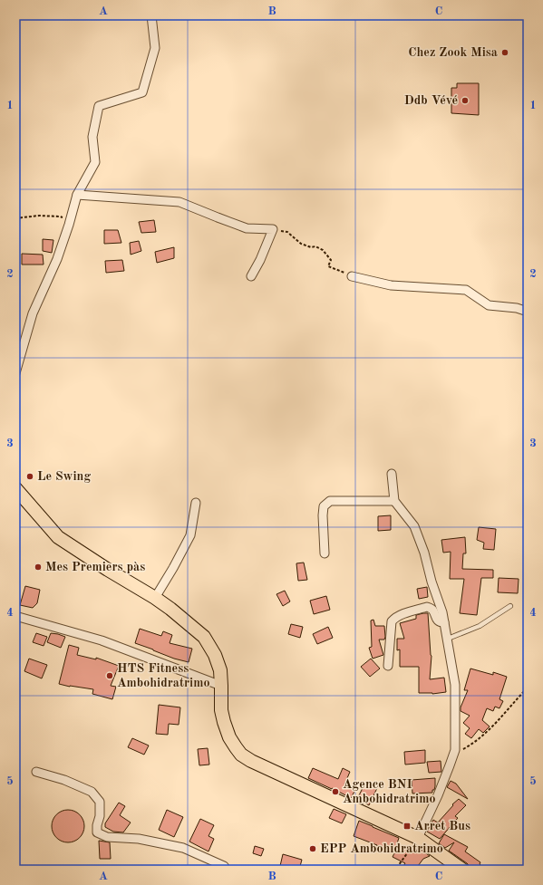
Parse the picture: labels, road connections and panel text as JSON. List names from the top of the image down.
{
  "places": {
    "other": [
      "Chez Zook Misa",
      "Ddb Vévé",
      "Le Swing",
      "Mes Premiers pàs",
      "HTS Fitness Ambohidratrimo",
      "Agence BNI Ambohidratrimo",
      "EPP Ambohidratrimo"
    ],
    "transit": ["Arret Bus"]
  },
  "grid": {
    "columns": ["A", "B", "C"],
    "rows": [
      "1",
      "2",
      "3",
      "4",
      "5"
    ]
  }
}
